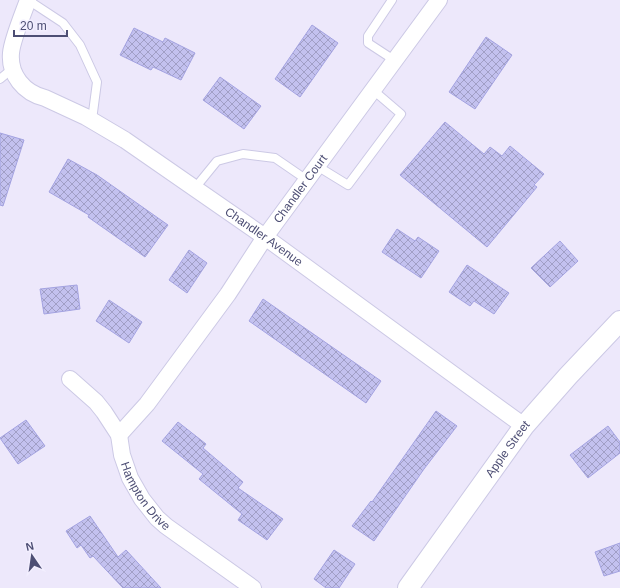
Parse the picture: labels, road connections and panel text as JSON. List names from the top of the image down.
{
  "streets": {
    "street": [
      "Chandler Court",
      "Chandler Avenue",
      "Apple Street",
      "Hampton Drive"
    ]
  },
  "crossings": [
    ["Chandler Court", "Chandler Avenue"],
    ["Chandler Court", "Hampton Drive"],
    ["Chandler Avenue", "Apple Street"]
  ],
  "scale_bar": "20 m",
  "north": "top"
}
